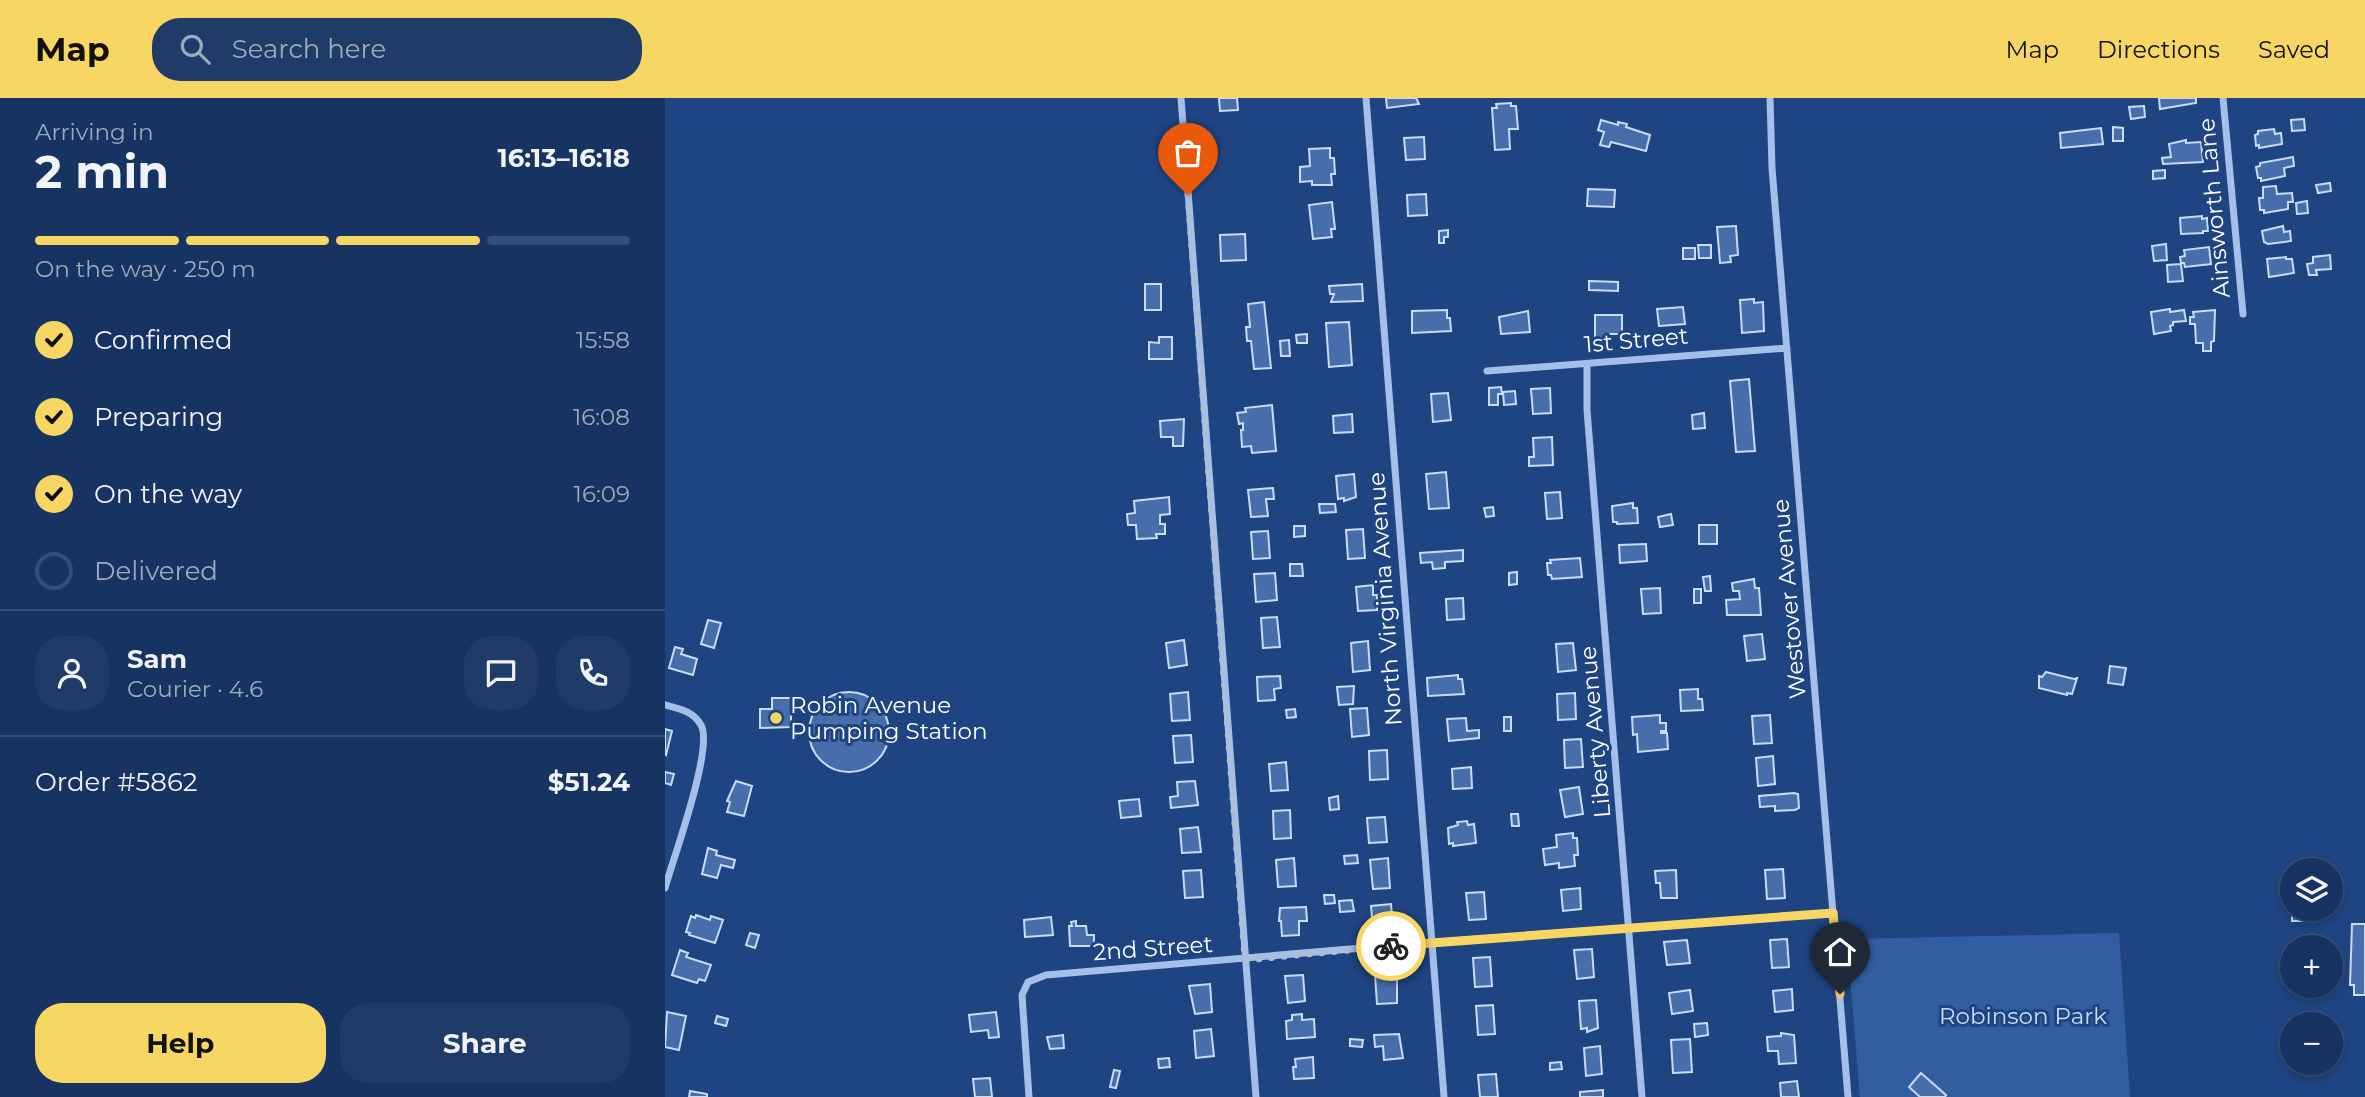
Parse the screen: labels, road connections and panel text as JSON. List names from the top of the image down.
{
  "streets": {
    "street": [
      "Ainsworth Lane",
      "1st Street",
      "North Virginia Avenue",
      "Westover Avenue",
      "Liberty Avenue",
      "2nd Street"
    ]
  },
  "crossings": [
    ["1st Street", "Westover Avenue"],
    ["1st Street", "Liberty Avenue"],
    ["North Virginia Avenue", "2nd Street"],
    ["Westover Avenue", "2nd Street"],
    ["Liberty Avenue", "2nd Street"]
  ],
  "parks": ["Robinson Park"],
  "places": ["Robin Avenue Pumping Station"],
  "page": {
    "header": "Map",
    "search": "Search here",
    "nav": ["Map", "Directions", "Saved"],
    "heading": ["2 min", "Arriving in", "16:13–16:18"],
    "panel": [
      "Sam",
      "Courier · 4.6",
      "Order #5862",
      "$51.24"
    ],
    "bar": "On the way · 250 m",
    "list": [
      ["Confirmed", "15:58"],
      ["Preparing", "16:08"],
      ["On the way", "16:09"],
      "Delivered"
    ],
    "map_buttons": ["+", "−"],
    "buttons": ["Help", "Share"]
  }
}
